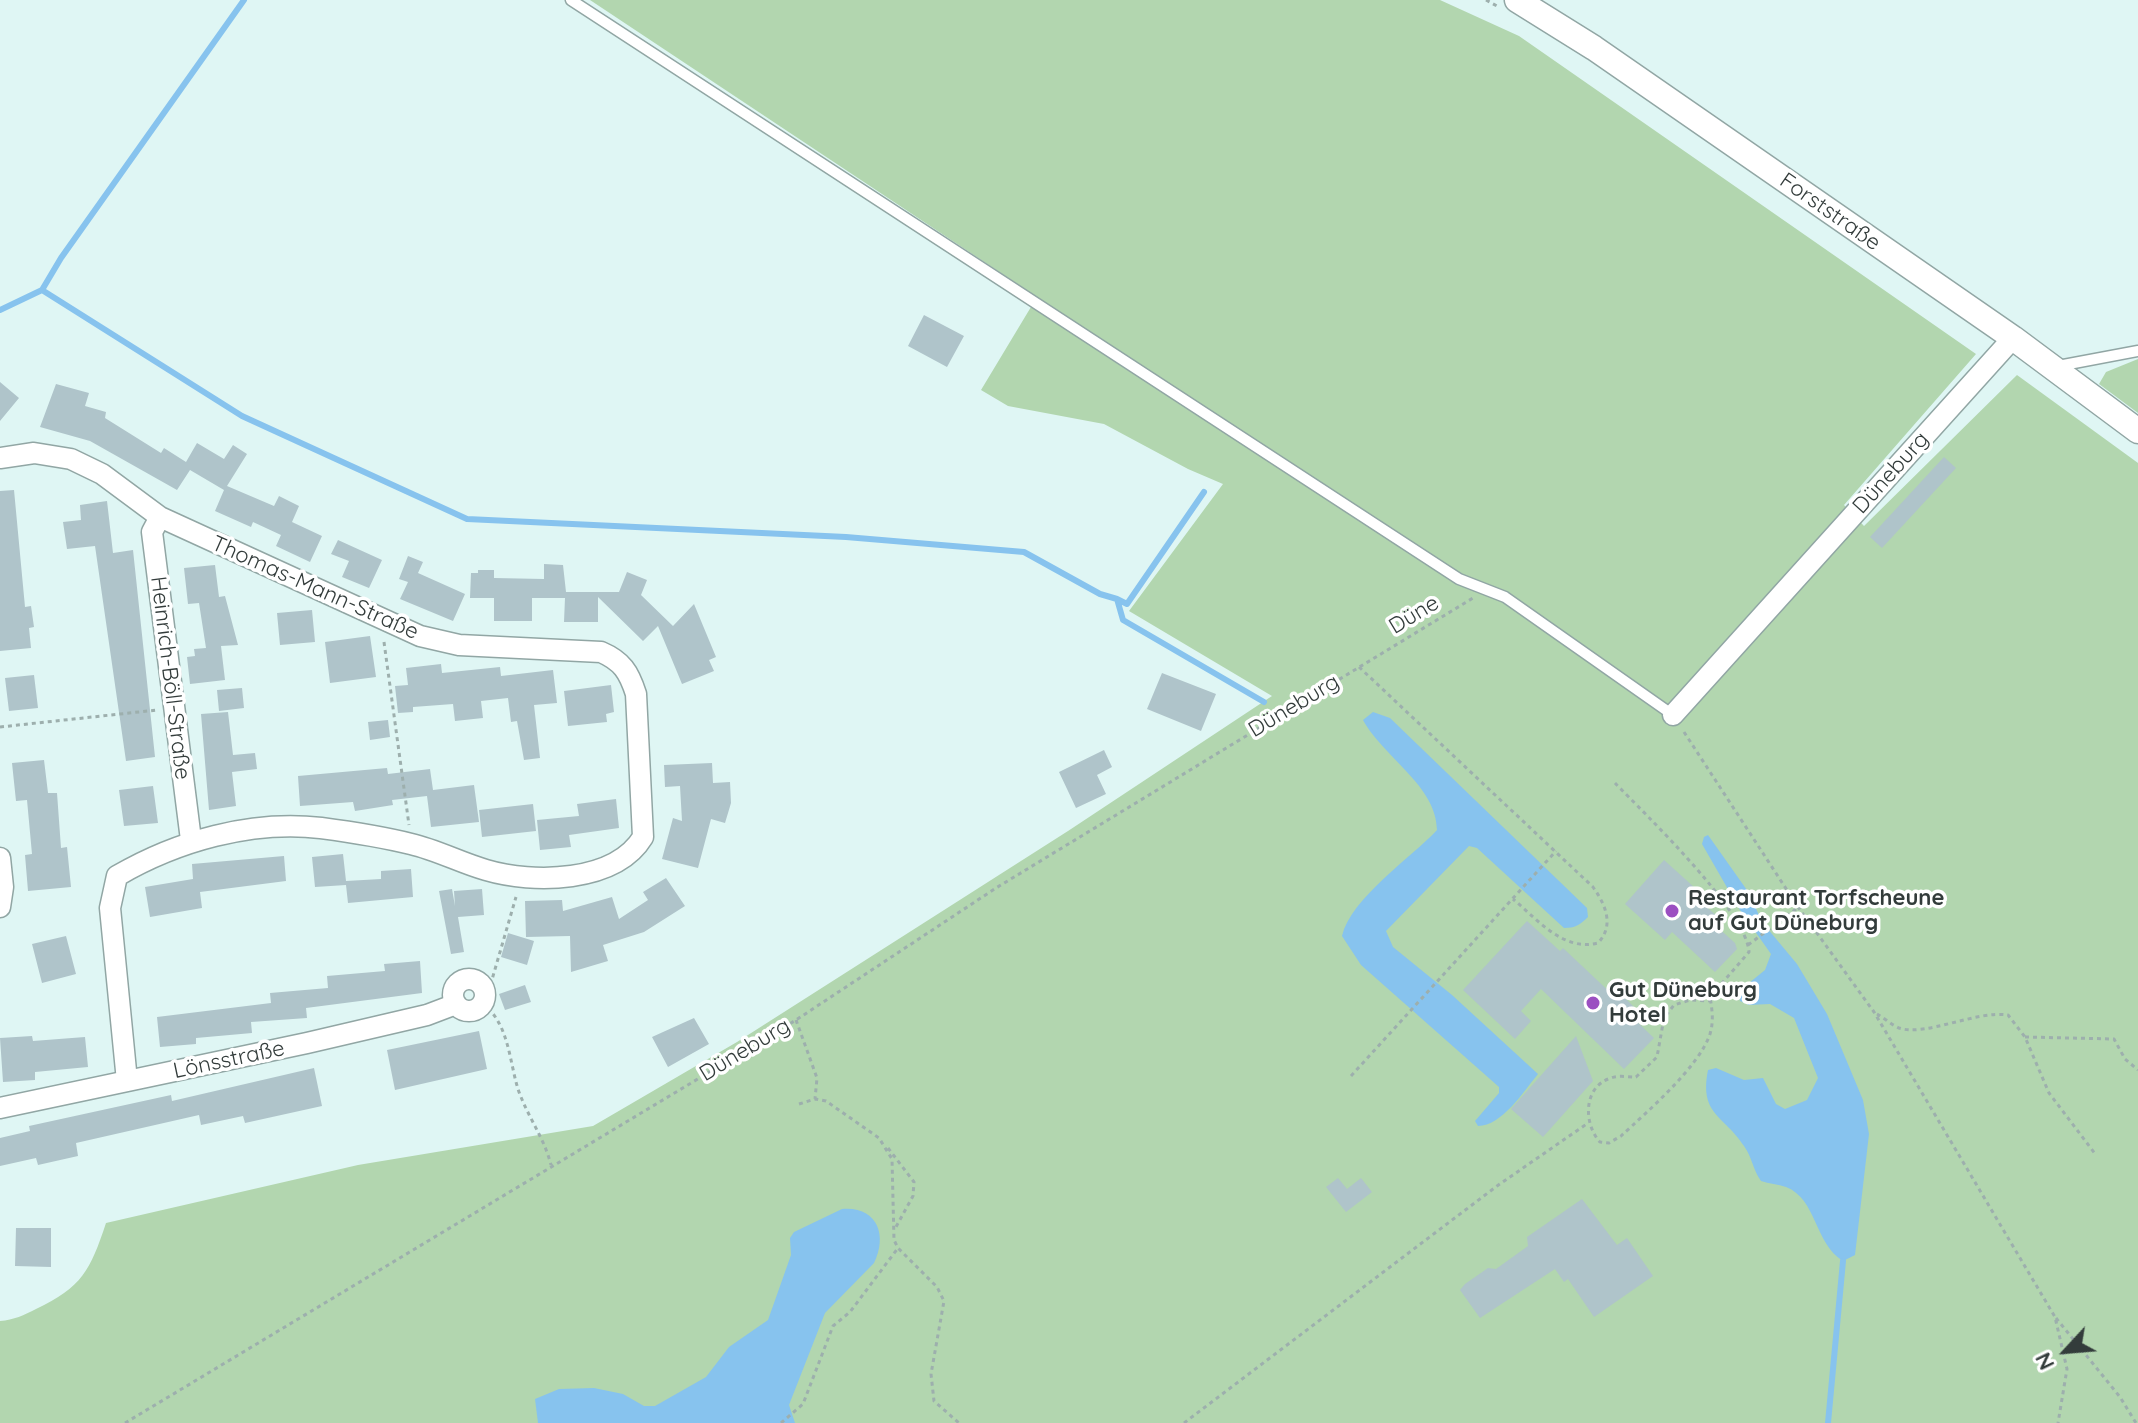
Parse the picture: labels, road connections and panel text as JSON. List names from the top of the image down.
{
  "streets": {
    "street": [
      "Forststraße",
      "Düneburg",
      "Thomas-Mann-Straße",
      "Heinrich-Böll-Straße",
      "Lönsstraße"
    ],
    "path": ["Düne"]
  },
  "crossings": [
    ["Forststraße", "Düneburg"],
    ["Düneburg", "Düne"],
    ["Thomas-Mann-Straße", "Heinrich-Böll-Straße"],
    ["Thomas-Mann-Straße", "Lönsstraße"]
  ],
  "places": ["Restaurant Torfscheune auf Gut Düneburg", "Gut Düneburg Hotel"],
  "north": "bottom left"
}
